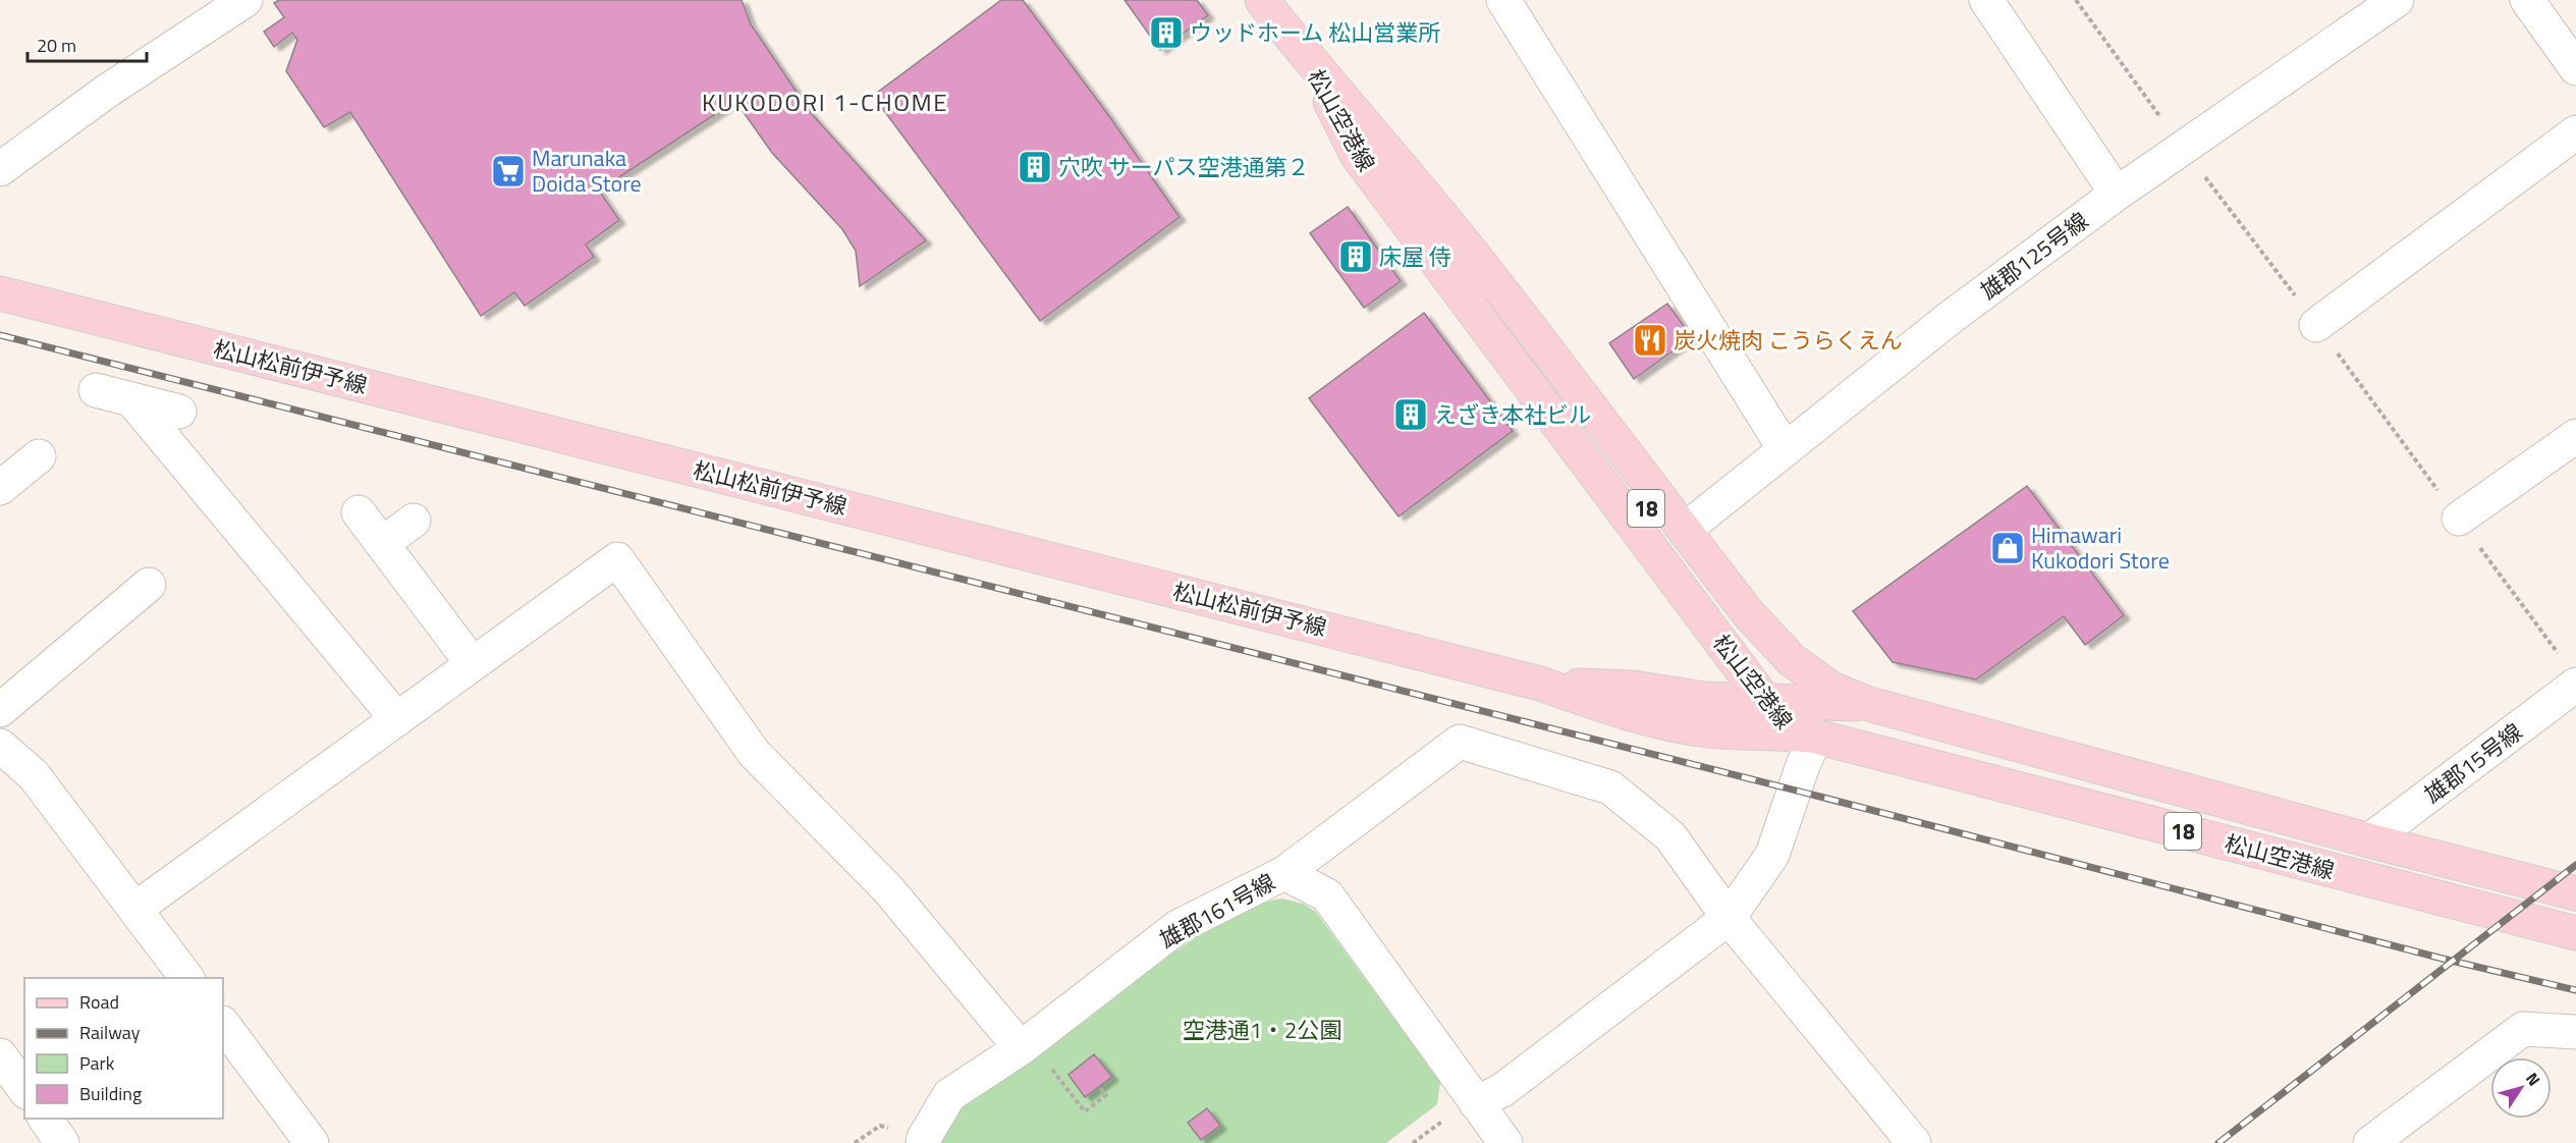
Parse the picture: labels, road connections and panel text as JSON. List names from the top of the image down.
{
  "streets": {
    "main road": ["松山空港線", "松山松前伊予線", "18"],
    "street": ["雄郡125号線", "雄郡15号線", "雄郡161号線"]
  },
  "crossings": [
    ["松山空港線", "雄郡125号線"],
    ["松山空港線", "松山松前伊予線"],
    ["松山空港線", "18"],
    ["松山空港線", "雄郡15号線"],
    ["雄郡125号線", "18"]
  ],
  "districts": ["KUKODORI 1-CHOME"],
  "parks": ["空港通1・2公園"],
  "places": {
    "building": [
      "ウッドホーム 松山営業所",
      "穴吹 サーパス空港通第２",
      "床屋 侍",
      "えざき本社ビル"
    ],
    "supermarket": ["Marunaka Doida Store"],
    "restaurant": ["炭火焼肉 こうらくえん"],
    "shop": ["Himawari Kukodori Store"]
  },
  "legend": [
    "Road",
    "Railway",
    "Park",
    "Building"
  ],
  "scale_bar": "20 m",
  "north": "top right"
}
